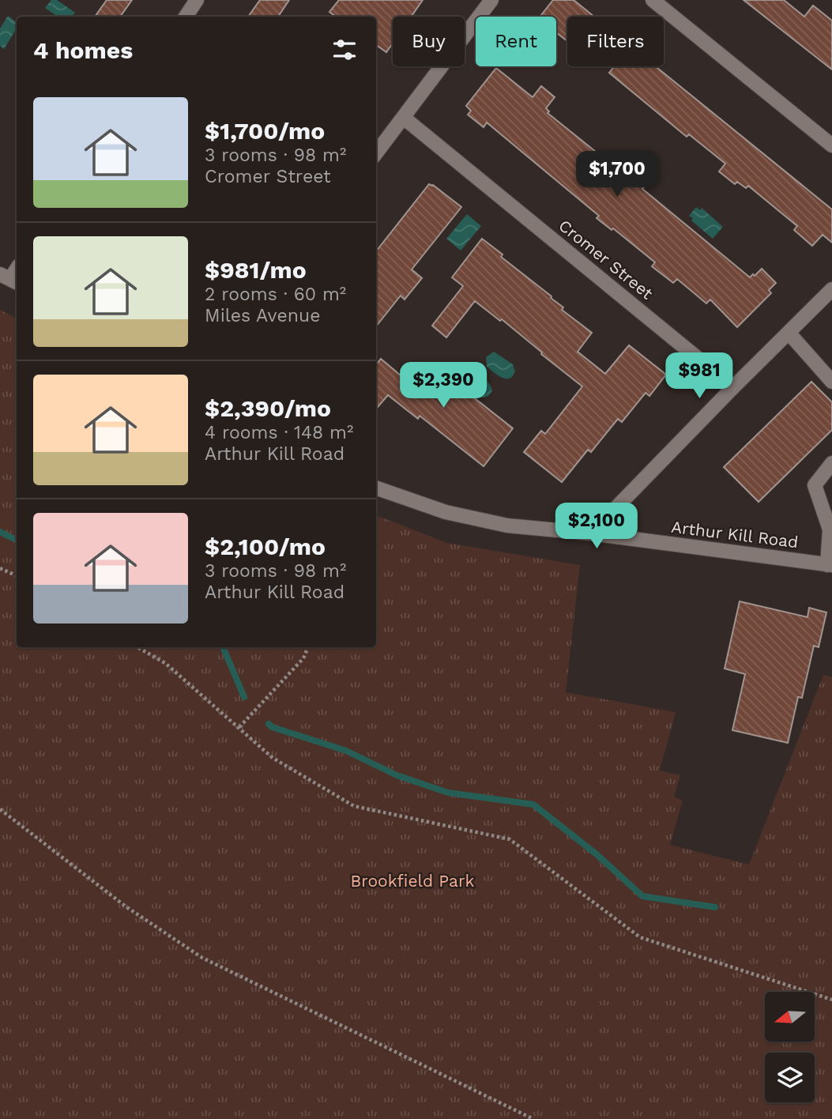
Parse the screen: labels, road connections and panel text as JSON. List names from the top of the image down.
{
  "streets": {
    "street": ["Cromer Street", "Arthur Kill Road"]
  },
  "parks": ["Brookfield Park"],
  "north": "left",
  "page": {
    "chip": ["Buy", "Rent", "Filters"],
    "heading": "4 homes",
    "list": [
      {
        "name": "$1,700/mo",
        "note": "3 rooms · 98 m² · Cromer Street"
      },
      {
        "name": "$981/mo",
        "note": "2 rooms · 60 m² · Miles Avenue"
      },
      {
        "name": "$2,390/mo",
        "note": "4 rooms · 148 m² · Arthur Kill Road"
      },
      {
        "name": "$2,100/mo",
        "note": "3 rooms · 98 m² · Arthur Kill Road"
      }
    ],
    "price": [
      "$1,700",
      "$981",
      "$2,390",
      "$2,100"
    ]
  }
}
